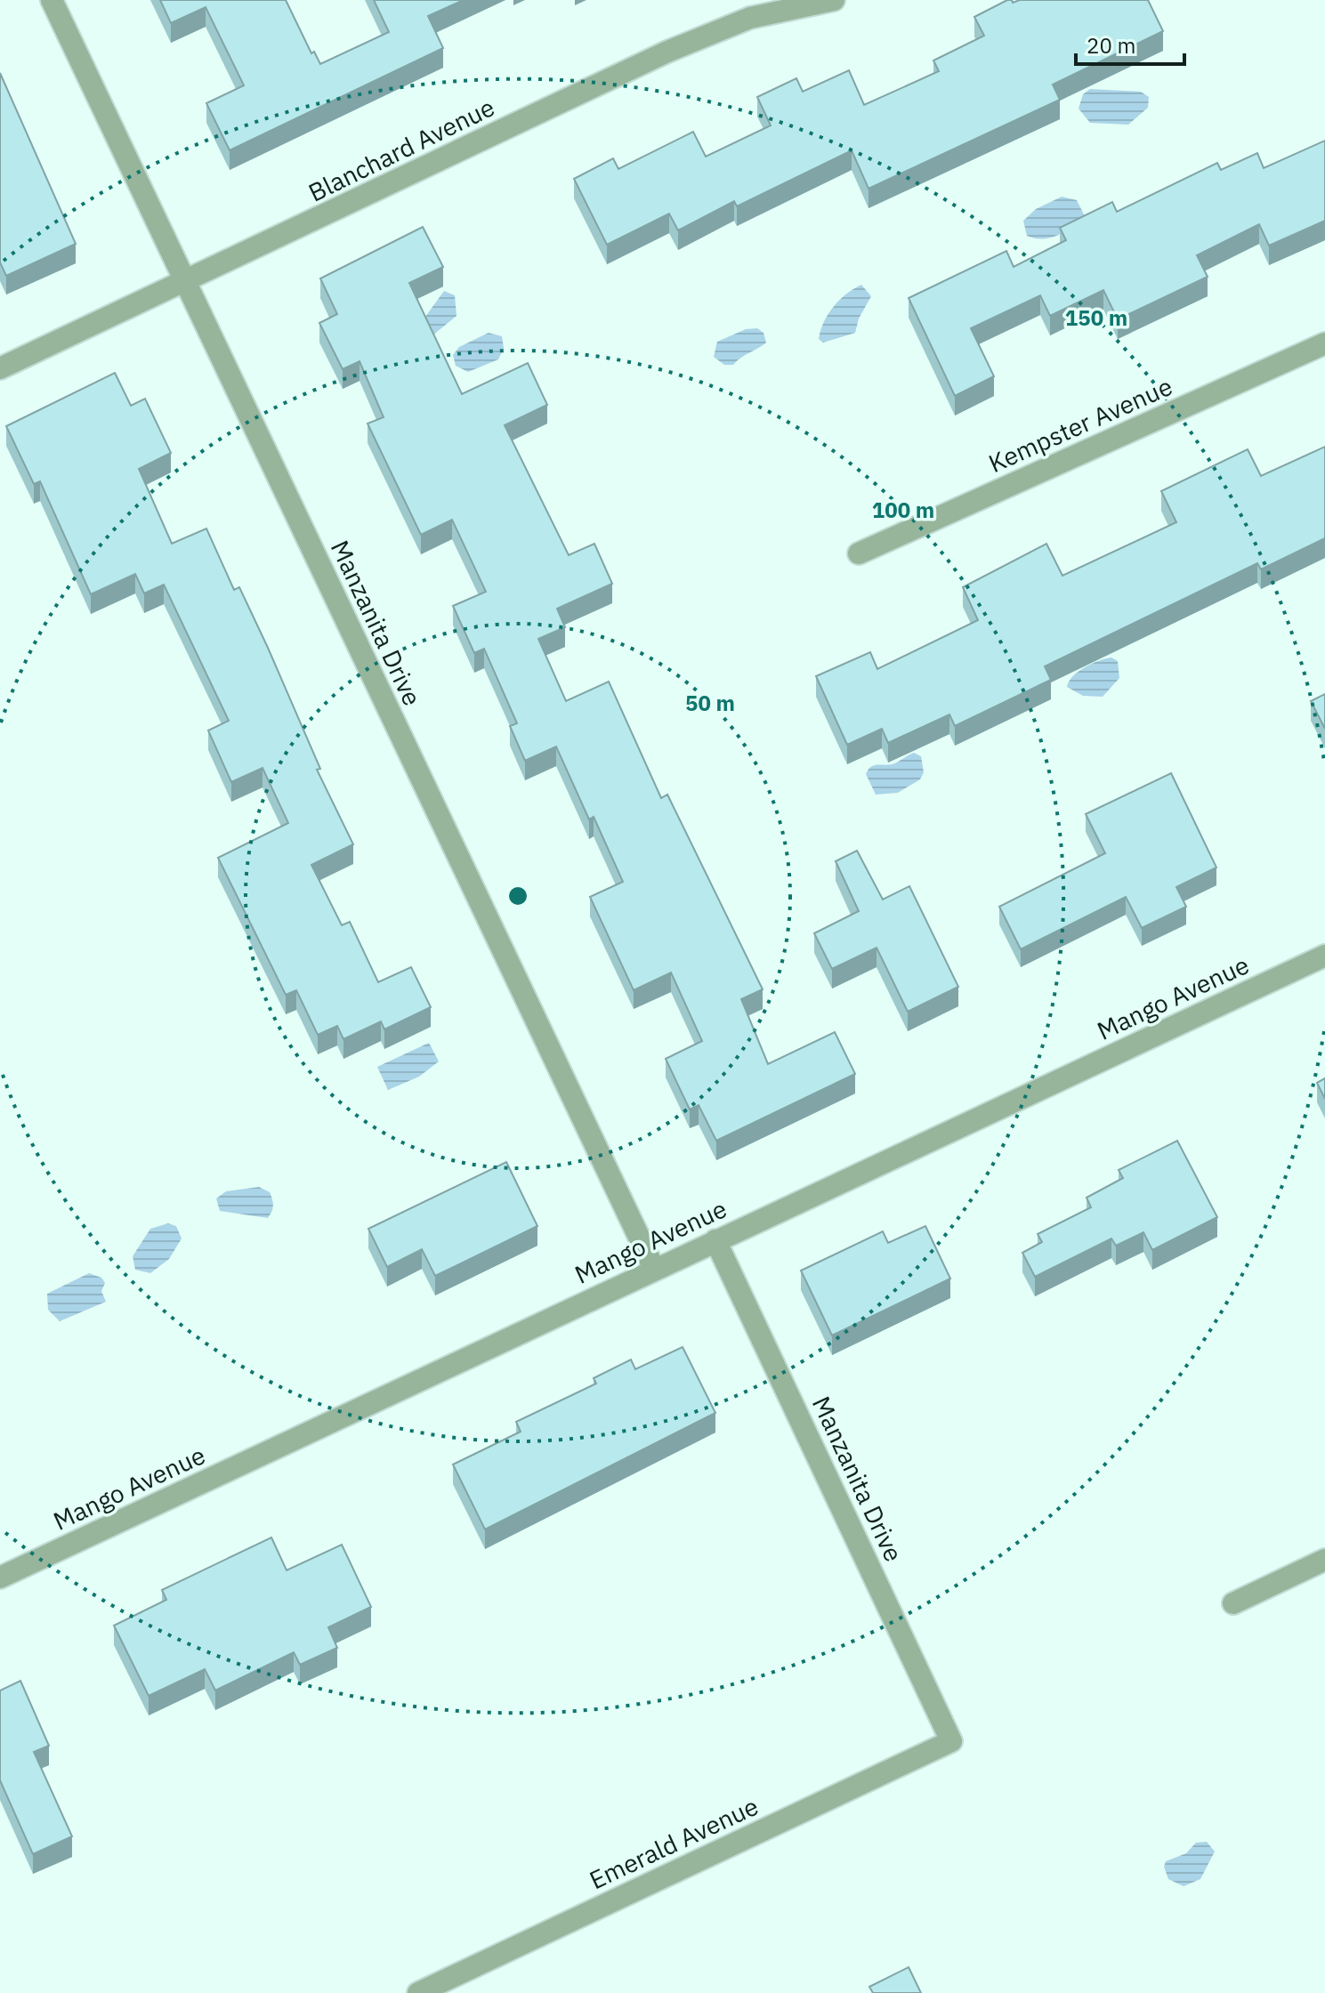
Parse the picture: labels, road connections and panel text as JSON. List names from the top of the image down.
{
  "streets": {
    "street": [
      "Blanchard Avenue",
      "Kempster Avenue",
      "Manzanita Drive",
      "Mango Avenue",
      "Emerald Avenue"
    ]
  },
  "crossings": [
    ["Blanchard Avenue", "Manzanita Drive"],
    ["Manzanita Drive", "Mango Avenue"],
    ["Manzanita Drive", "Emerald Avenue"]
  ],
  "scale_bar": "20 m",
  "rings": ["150 m", "100 m", "50 m"]
}
